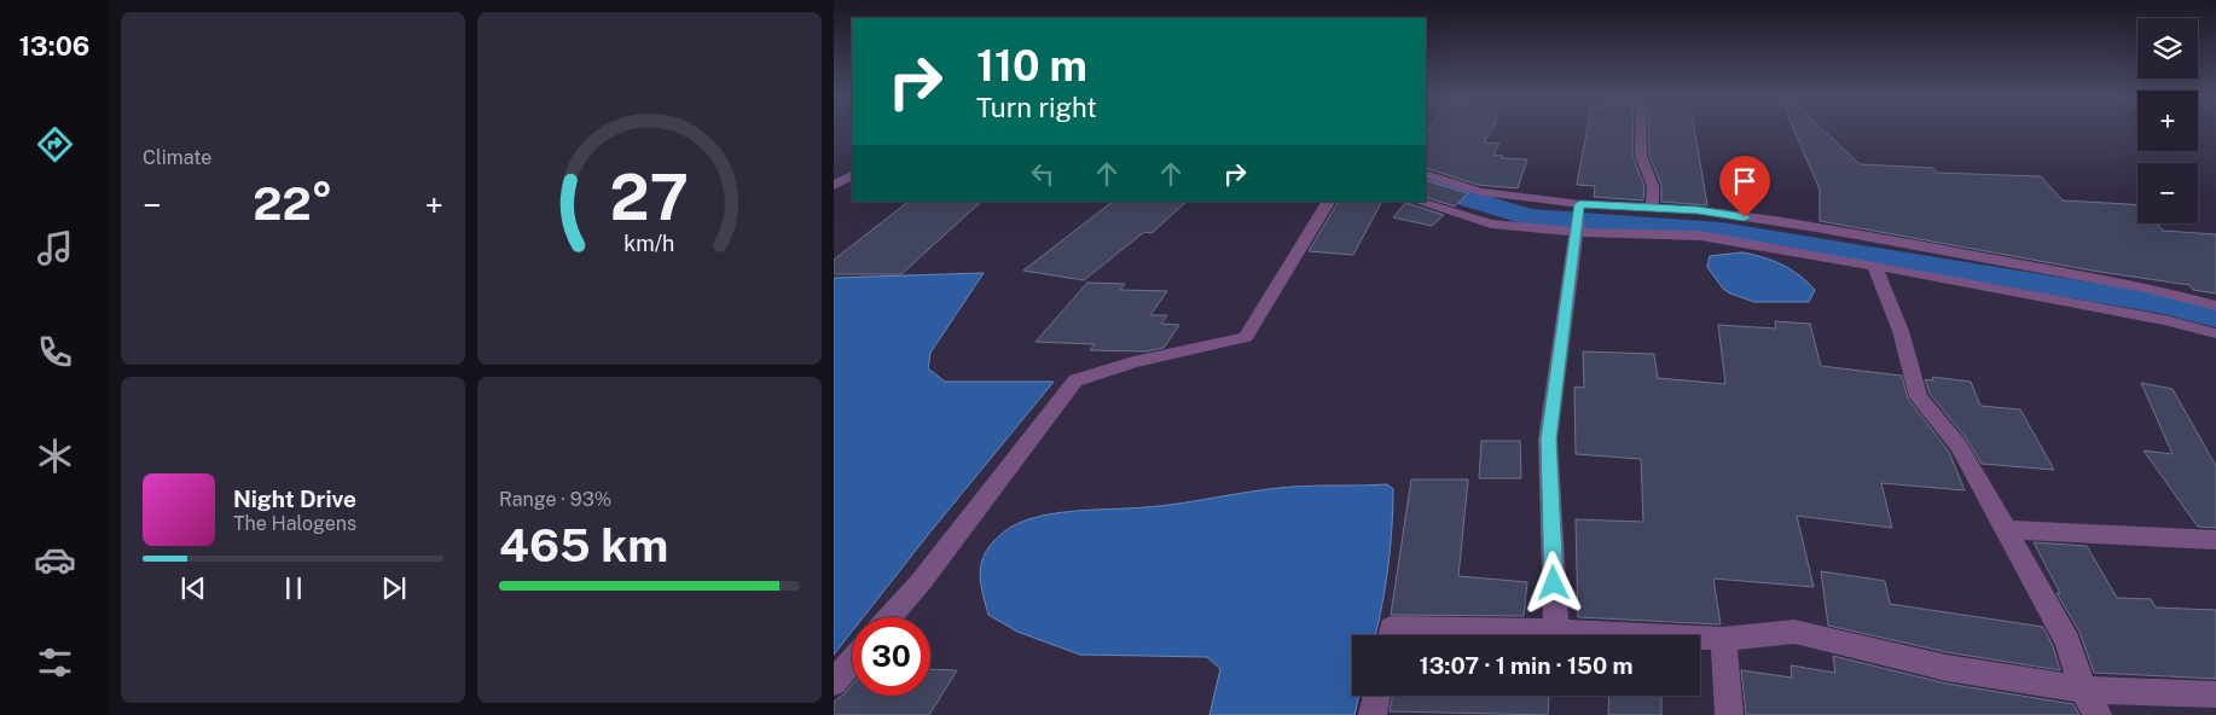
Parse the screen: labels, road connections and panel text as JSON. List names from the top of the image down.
{
  "page": {
    "tabs": "13:06",
    "tile": [
      "Climate",
      ["Range · 93%", "465 km"]
    ],
    "map_buttons": ["+", "−"],
    "turn": ["110 m", "Turn right"],
    "heat": ["−", "22°", "+"],
    "song": ["Night Drive", "The Halogens"],
    "limit": "30",
    "trip": "13:07 · 1 min · 150 m",
    "gauge": ["27", "km/h"]
  }
}
